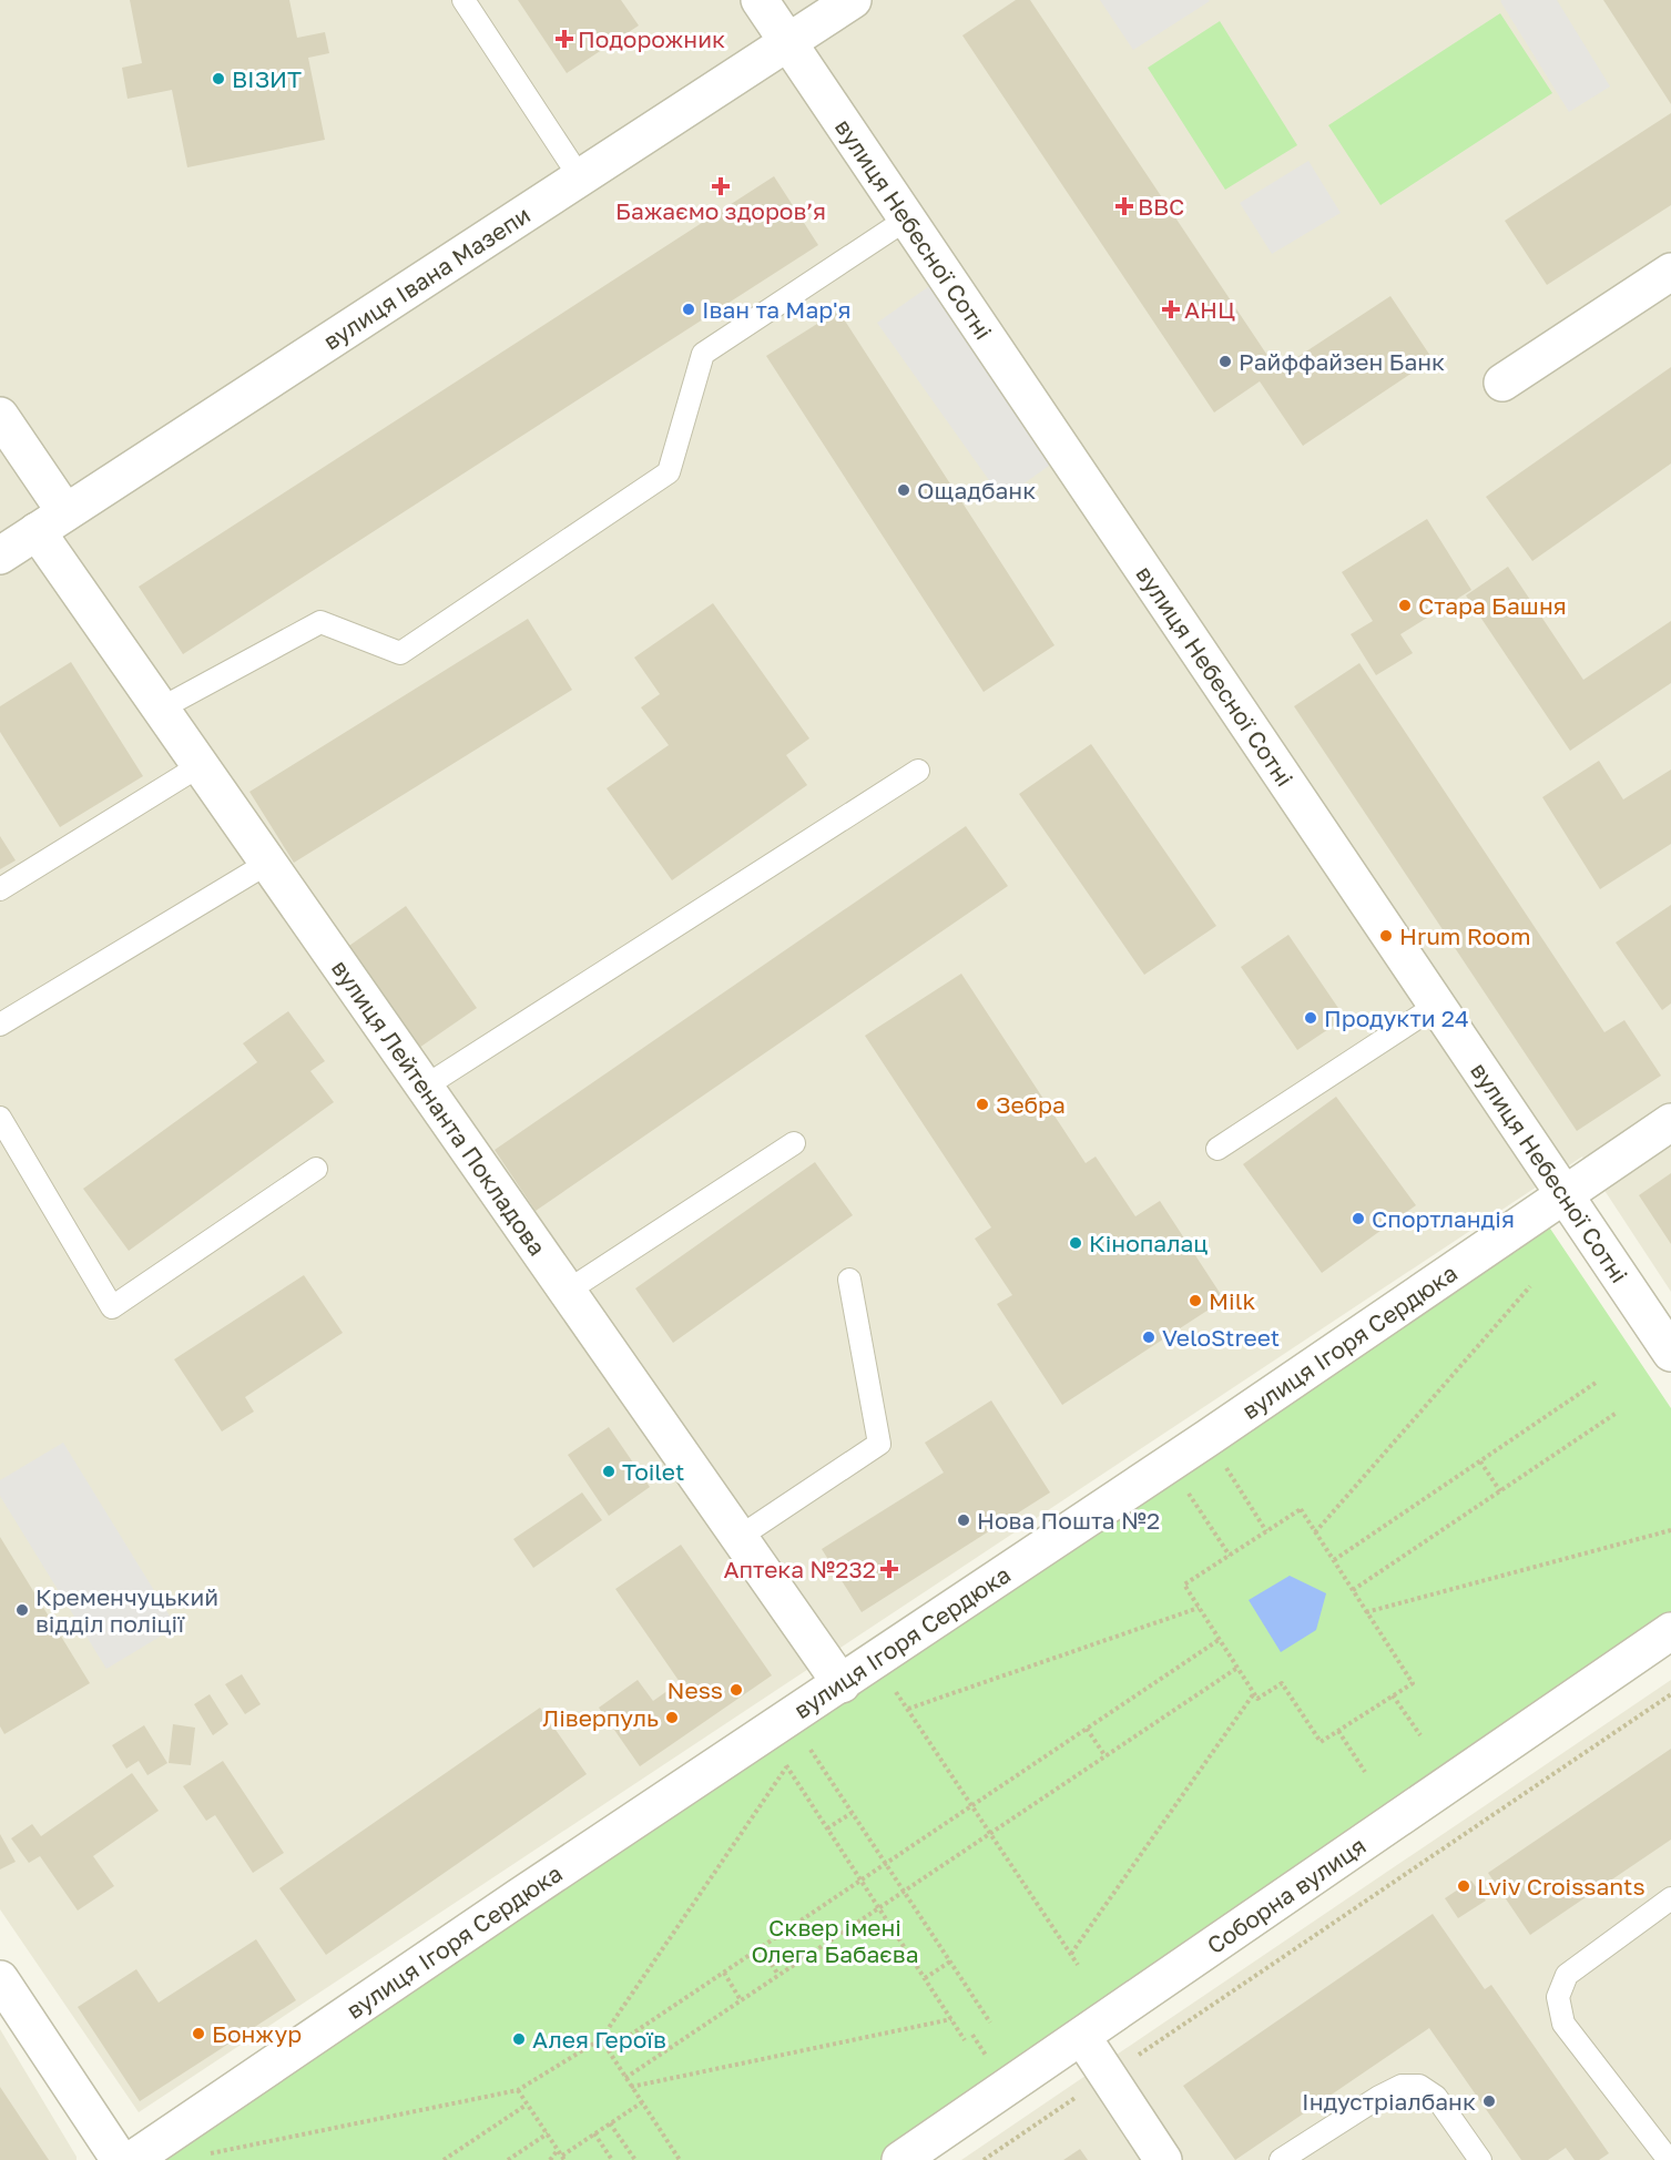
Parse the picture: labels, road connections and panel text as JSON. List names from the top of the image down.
{
  "streets": {
    "street": [
      "вулиця Небесної Сотні",
      "вулиця Івана Мазепи",
      "вулиця Лейтенанта Покладова",
      "вулиця Ігоря Сердюка",
      "Соборна вулиця"
    ]
  },
  "crossings": [
    ["вулиця Небесної Сотні", "вулиця Івана Мазепи"],
    ["вулиця Небесної Сотні", "вулиця Ігоря Сердюка"],
    ["вулиця Івана Мазепи", "вулиця Лейтенанта Покладова"],
    ["вулиця Лейтенанта Покладова", "вулиця Ігоря Сердюка"]
  ],
  "parks": ["Сквер імені Олега Бабаєва"],
  "places": {
    "health": [
      "Подорожник",
      "Бажаємо здоровʼя",
      "ВВС",
      "АНЦ",
      "Аптека №232"
    ],
    "other": [
      "ВІЗИТ",
      "Іван та Мар'я",
      "Райффайзен Банк",
      "Ощадбанк",
      "Стара Башня",
      "Hrum Room",
      "Продукти 24",
      "Зебра",
      "Спортландія",
      "Кінопалац",
      "Milk",
      "VeloStreet",
      "Toilet",
      "Нова Пошта №2",
      "Кременчуцький відділ поліції",
      "Ness",
      "Ліверпуль",
      "Lviv Croissants",
      "Бонжур",
      "Алея Героїв",
      "Індустріалбанк"
    ]
  }
}
